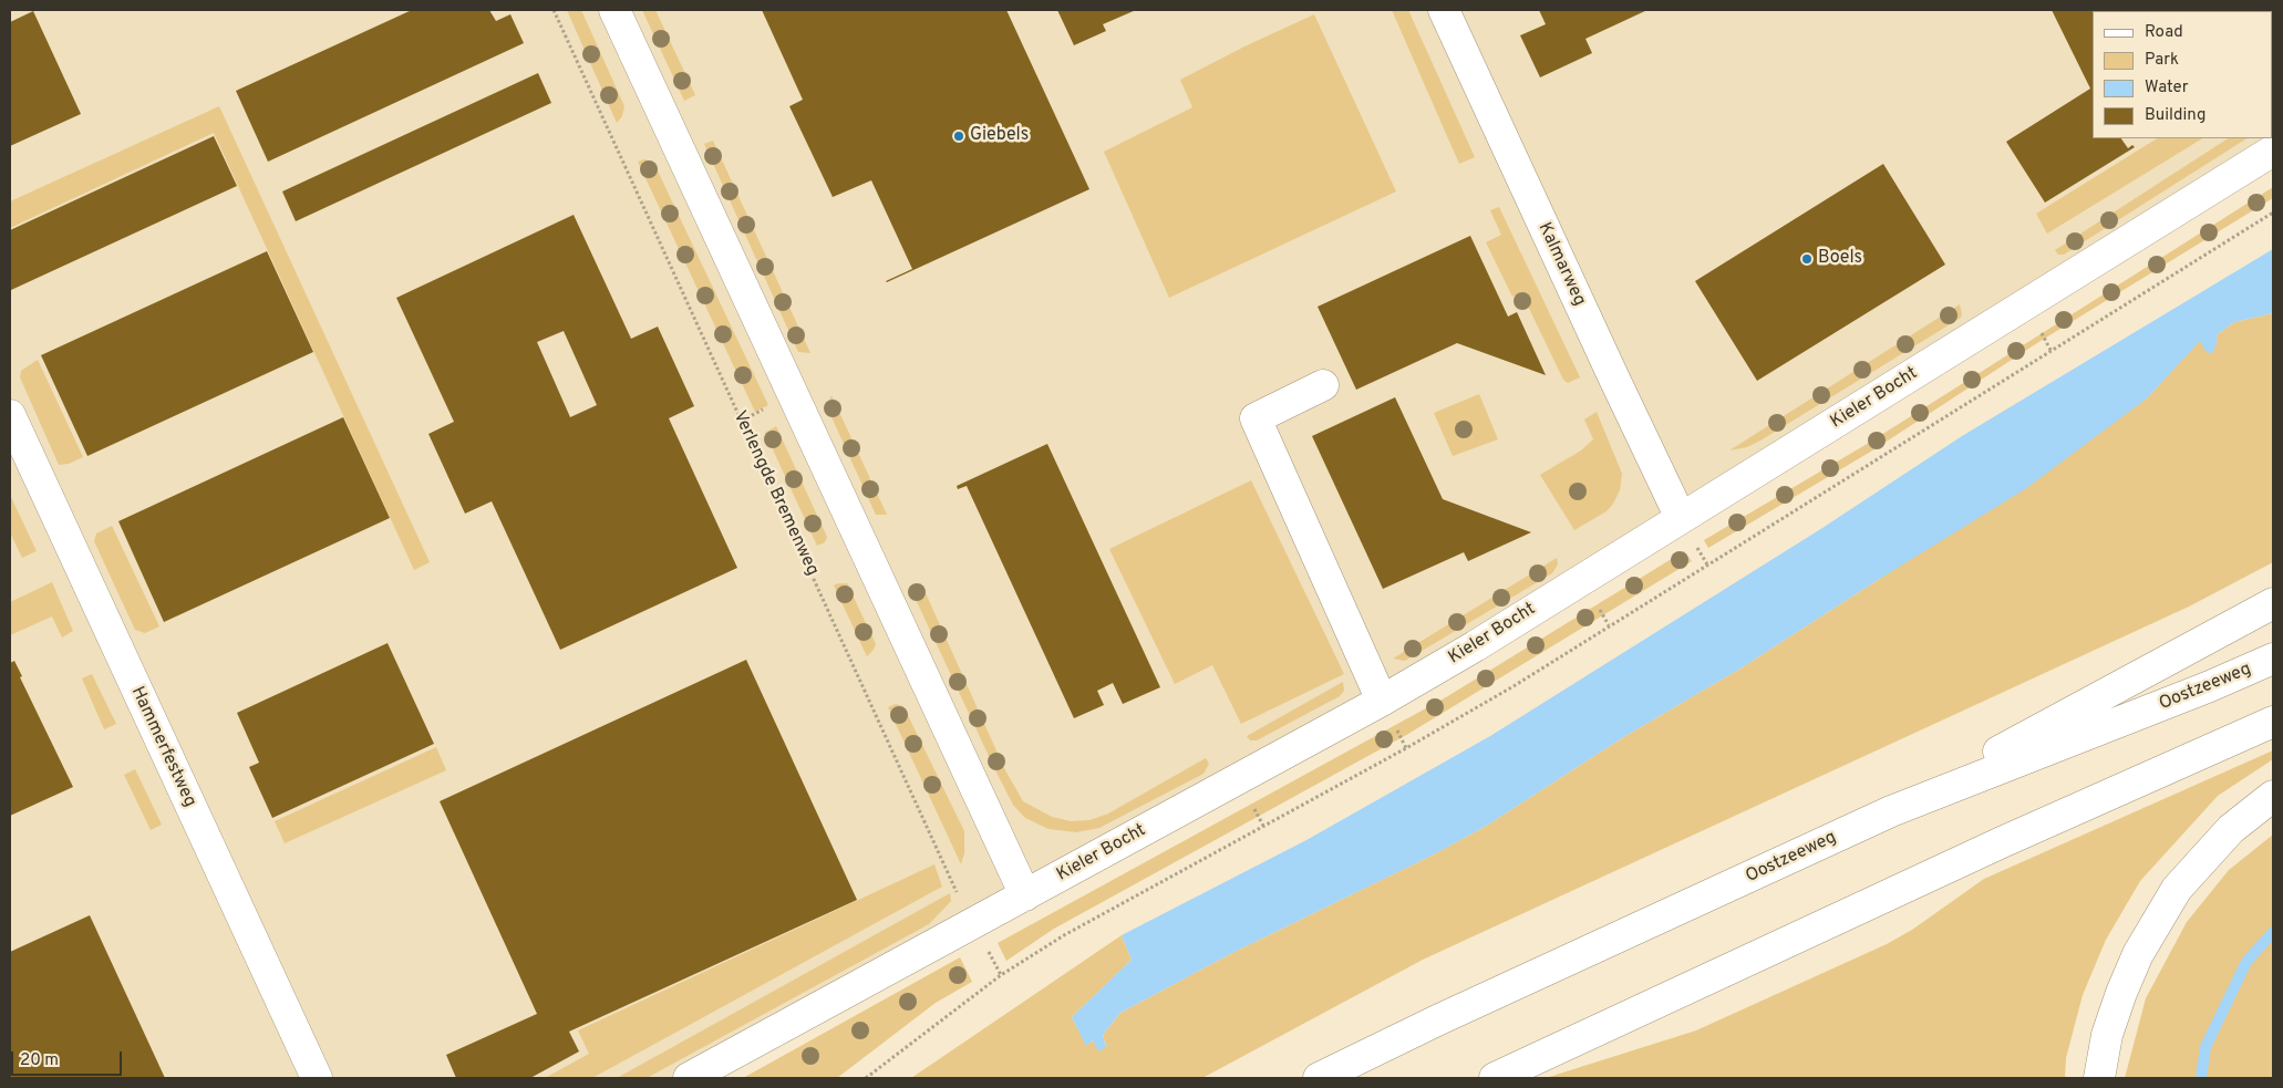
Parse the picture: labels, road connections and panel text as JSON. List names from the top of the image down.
{
  "streets": {
    "main road": [
      "Kalmarweg",
      "Kieler Bocht",
      "Oostzeeweg",
      "Hammerfestweg"
    ],
    "path": ["Verlengde Bremenweg"]
  },
  "crossings": [
    ["Kalmarweg", "Kieler Bocht"],
    ["Kieler Bocht", "Verlengde Bremenweg"]
  ],
  "places": ["Giebels", "Boels"],
  "legend": [
    "Road",
    "Park",
    "Water",
    "Building"
  ],
  "scale_bar": "20 m"
}
